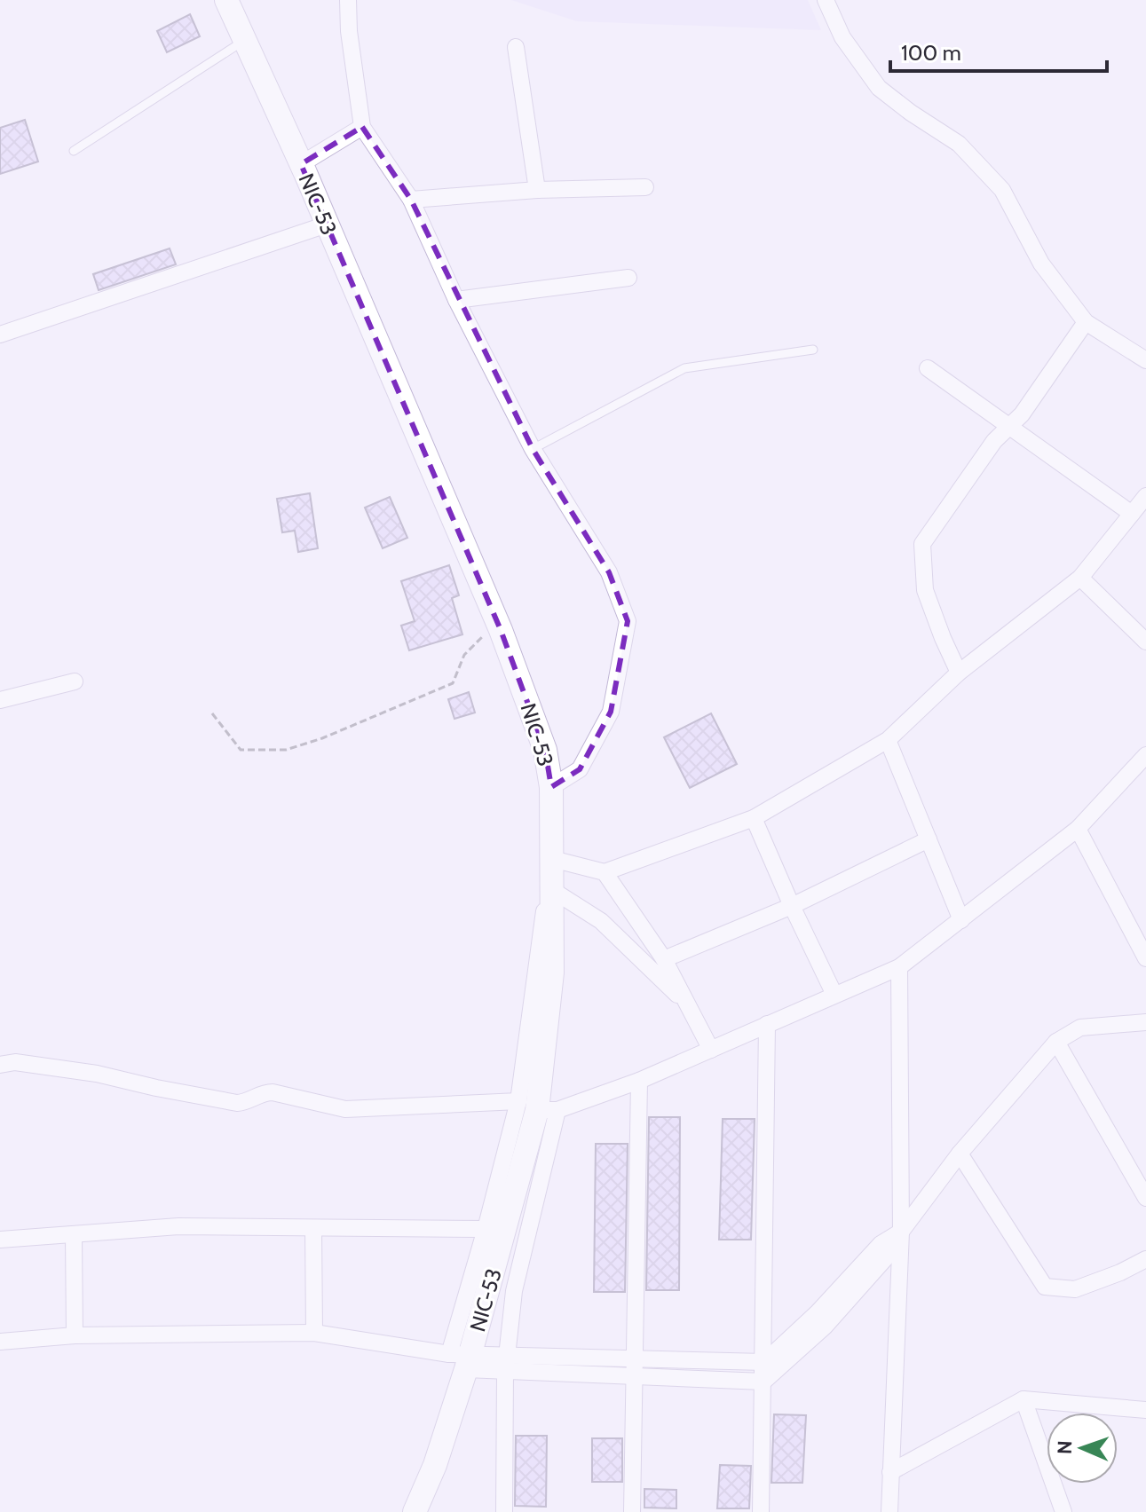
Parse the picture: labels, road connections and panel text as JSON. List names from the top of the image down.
{
  "streets": {
    "main road": ["NIC-53"]
  },
  "scale_bar": "100 m",
  "north": "left"
}
